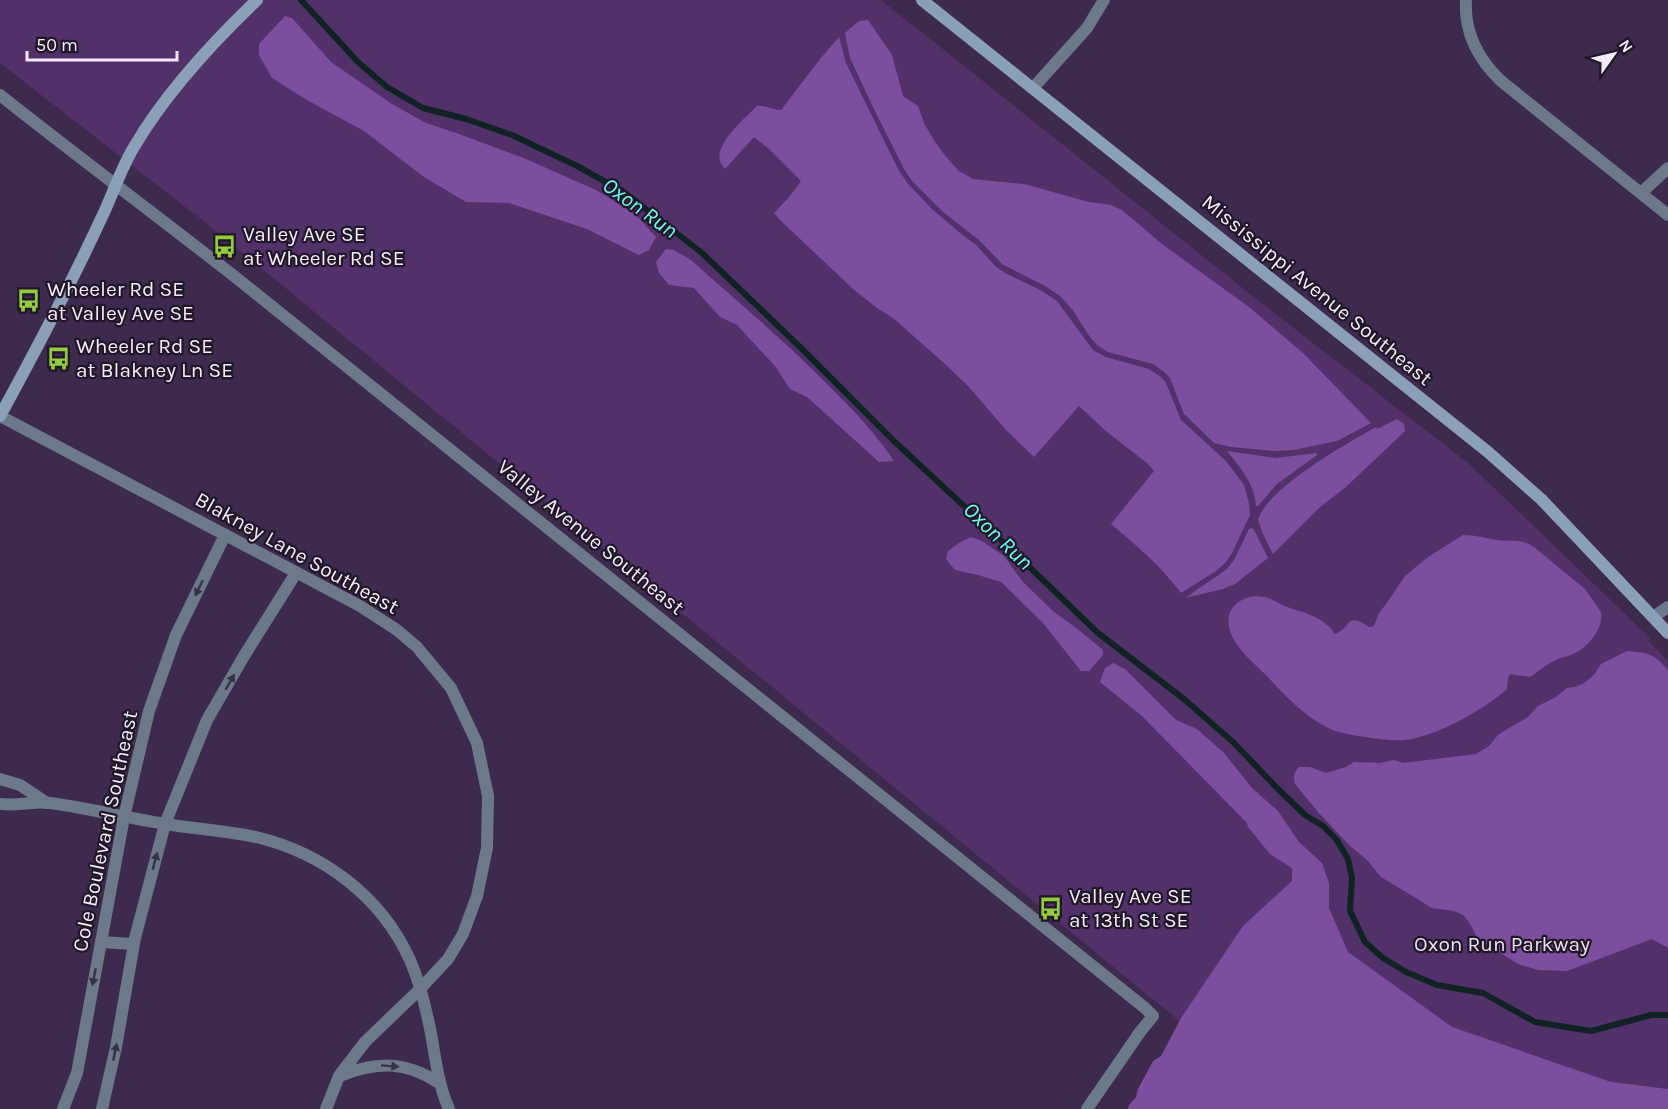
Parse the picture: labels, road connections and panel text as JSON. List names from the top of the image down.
{
  "streets": {
    "main road": ["Mississippi Avenue Southeast"],
    "street": ["Valley Avenue Southeast", "Blakney Lane Southeast", "Cole Boulevard Southeast"]
  },
  "crossings": [
    ["Blakney Lane Southeast", "Cole Boulevard Southeast"]
  ],
  "water": ["Oxon Run"],
  "parks": ["Oxon Run Parkway"],
  "places": {
    "bus stop": [
      "Valley Ave SE at Wheeler Rd SE",
      "Wheeler Rd SE at Valley Ave SE",
      "Wheeler Rd SE at Blakney Ln SE",
      "Valley Ave SE at 13th St SE"
    ]
  },
  "scale_bar": "50 m",
  "north": "top right"
}
